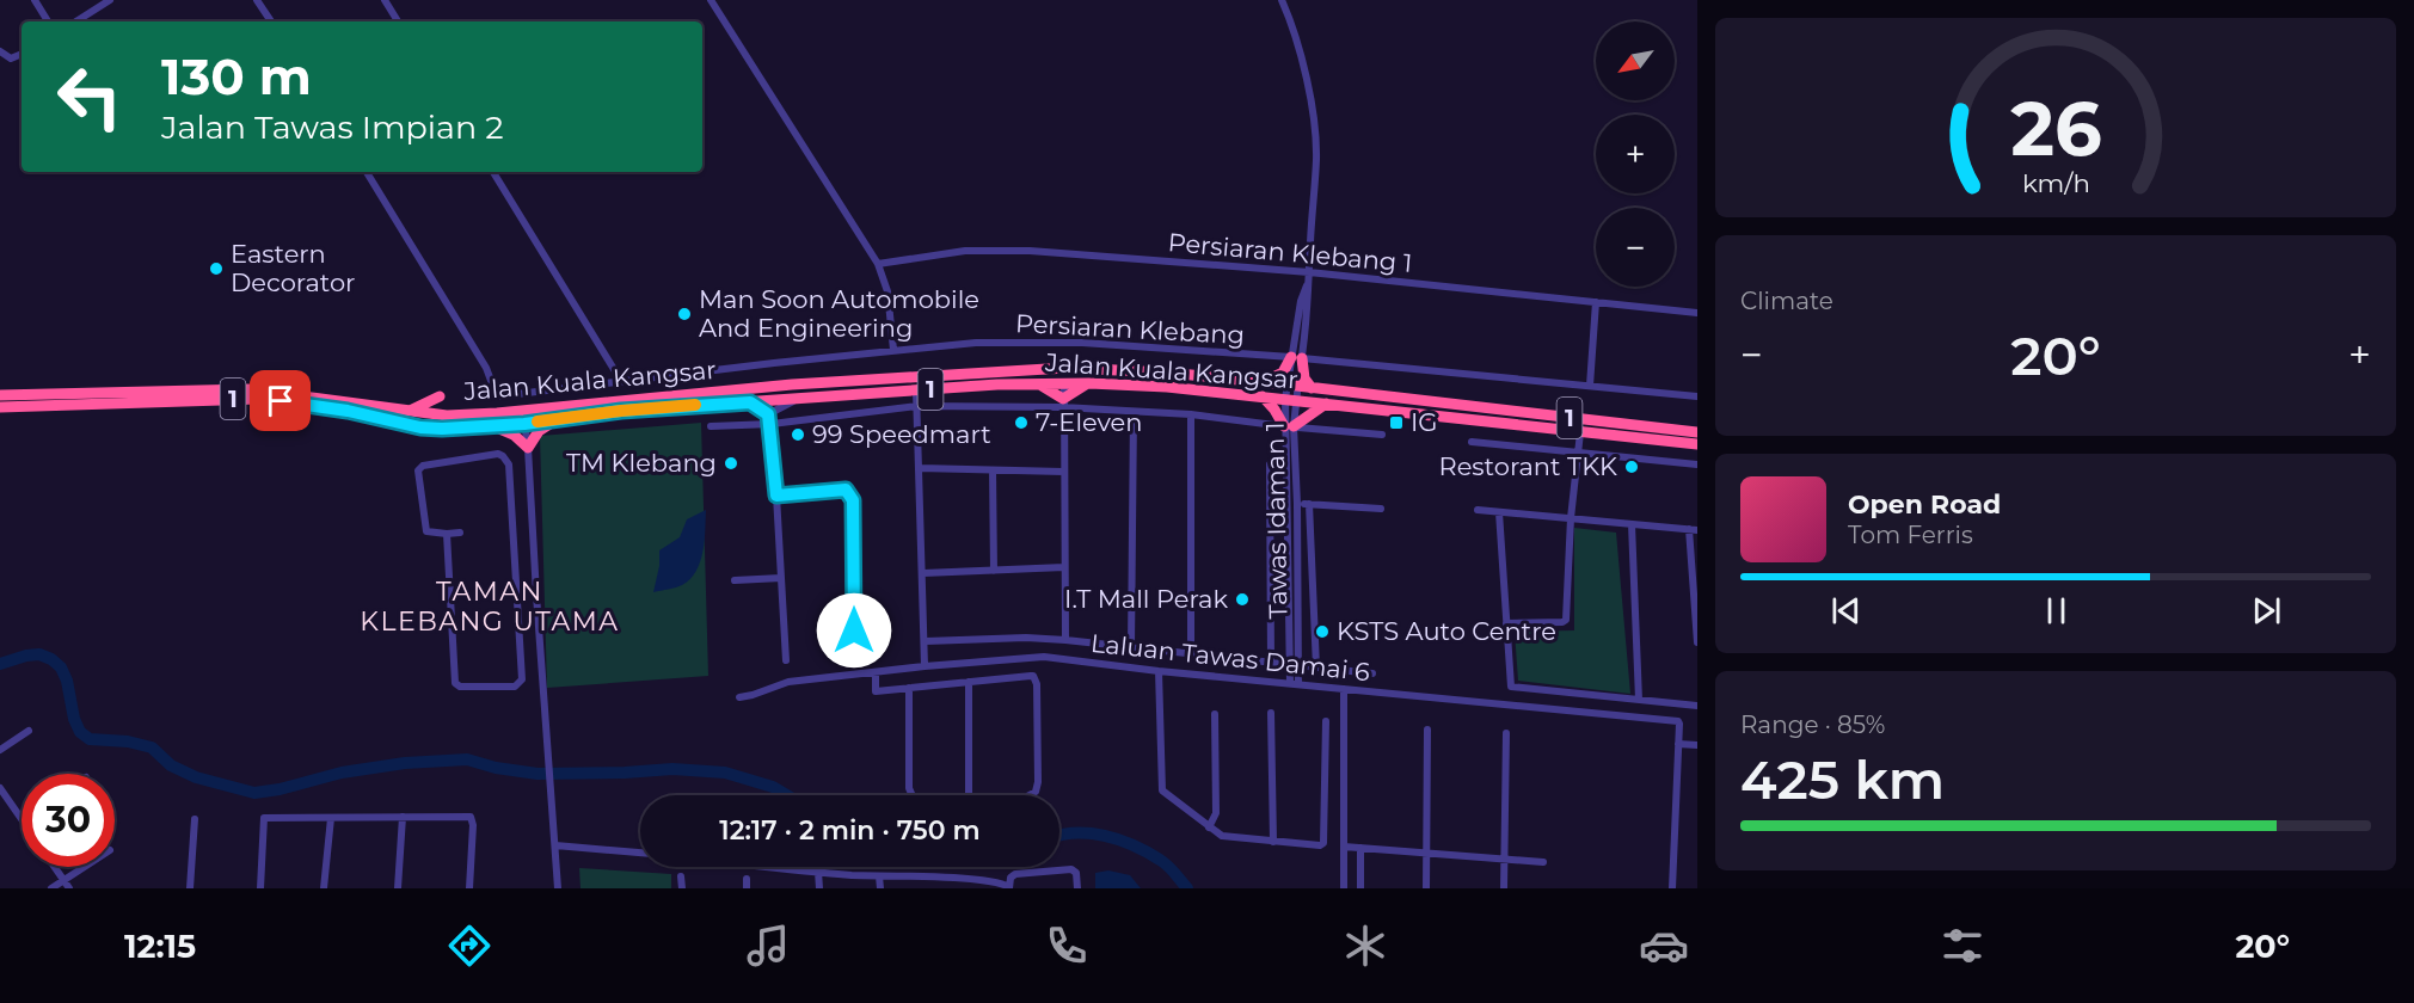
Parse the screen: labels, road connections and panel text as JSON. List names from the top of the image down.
{
  "streets": {
    "highway": ["Jalan Kuala Kangsar", "1"],
    "street": [
      "Persiaran Klebang 1",
      "Persiaran Klebang",
      "Tawas Idaman 1",
      "Laluan Tawas Damai 6"
    ]
  },
  "crossings": [
    ["Persiaran Klebang 1", "Tawas Idaman 1"],
    ["Persiaran Klebang", "Tawas Idaman 1"],
    ["Jalan Kuala Kangsar", "Tawas Idaman 1"],
    ["Tawas Idaman 1", "Laluan Tawas Damai 6"]
  ],
  "districts": ["TAMAN KLEBANG UTAMA"],
  "places": {
    "other": [
      "Eastern Decorator",
      "Man Soon Automobile And Engineering",
      "7-Eleven",
      "99 Speedmart",
      "TM Klebang",
      "Restorant TKK",
      "I.T Mall Perak",
      "KSTS Auto Centre"
    ],
    "transit": ["IG"]
  },
  "north": "bottom left",
  "page": {
    "map_buttons": ["+", "−"],
    "turn": ["130 m", "Jalan Tawas Impian 2"],
    "tile": [
      "Climate",
      ["Range · 85%", "425 km"]
    ],
    "heat": ["−", "20°", "+"],
    "song": ["Open Road", "Tom Ferris"],
    "limit": "30",
    "trip": "12:17 · 2 min · 750 m",
    "tabs": ["12:15", "20°"],
    "gauge": ["26", "km/h"]
  }
}
